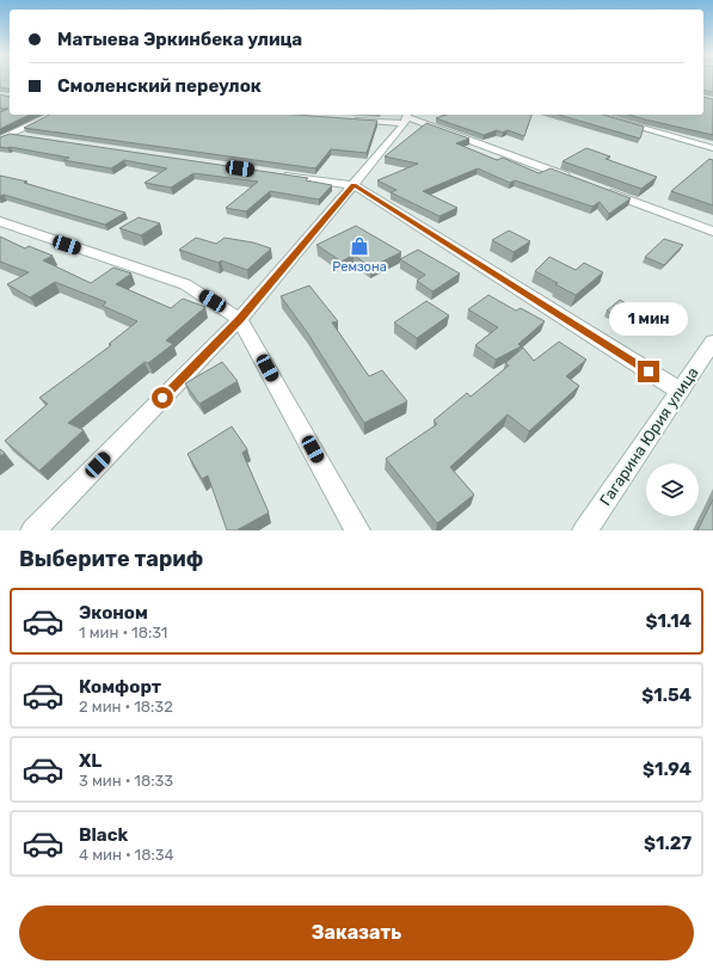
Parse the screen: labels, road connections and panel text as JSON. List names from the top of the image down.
{
  "streets": {
    "street": ["Гагарина Юрия улица"]
  },
  "places": {
    "shop": ["Ремзона"]
  },
  "page": {
    "banner": ["Матыева Эркинбека улица", "Смоленский переулок"],
    "bubble": "1 мин",
    "heading": "Выберите тариф",
    "list": [
      {
        "name": "Эконом",
        "note": "1 мин · 18:31",
        "value": "$1.14"
      },
      {
        "name": "Комфорт",
        "note": "2 мин · 18:32",
        "value": "$1.54"
      },
      {
        "name": "XL",
        "note": "3 мин · 18:33",
        "value": "$1.94"
      },
      {
        "name": "Black",
        "note": "4 мин · 18:34",
        "value": "$1.27"
      }
    ],
    "buttons": "Заказать"
  }
}
